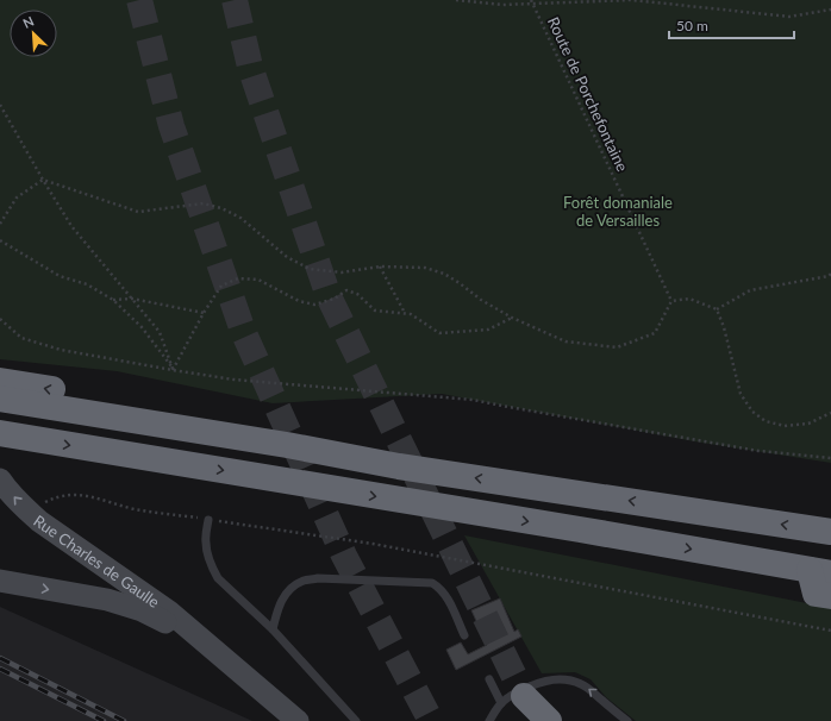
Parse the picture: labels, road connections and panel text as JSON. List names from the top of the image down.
{
  "streets": {
    "main road": ["Rue Charles de Gaulle"],
    "path": ["Route de Porchefontaine"]
  },
  "parks": ["Forêt domaniale de Versailles"],
  "scale_bar": "50 m",
  "north": "top left"
}
